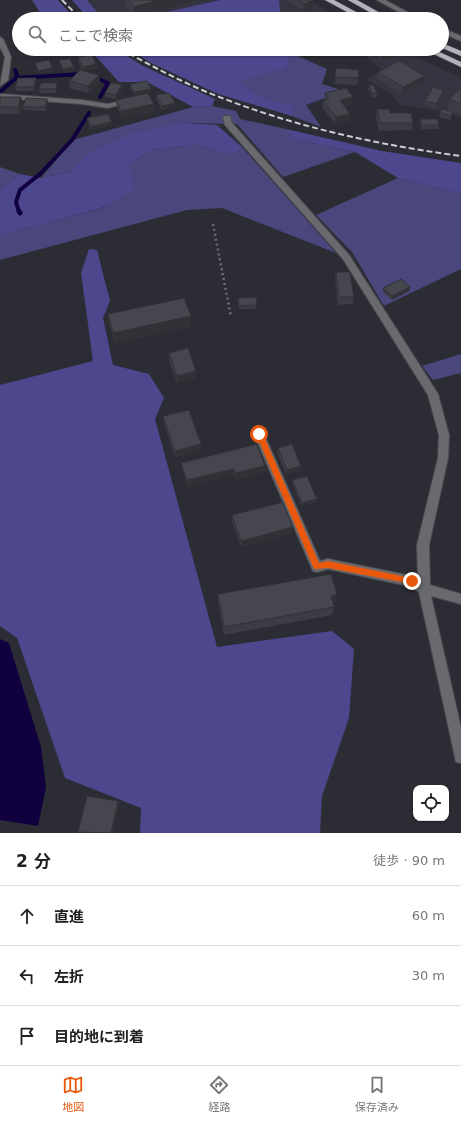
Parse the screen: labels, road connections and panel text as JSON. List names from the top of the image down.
{
  "page": {
    "search": "ここで検索",
    "heading": ["2 分", "徒歩 · 90 m"],
    "list": [
      ["直進", "60 m"],
      ["左折", "30 m"],
      "目的地に到着"
    ],
    "nav": ["地図", "経路", "保存済み"]
  }
}
